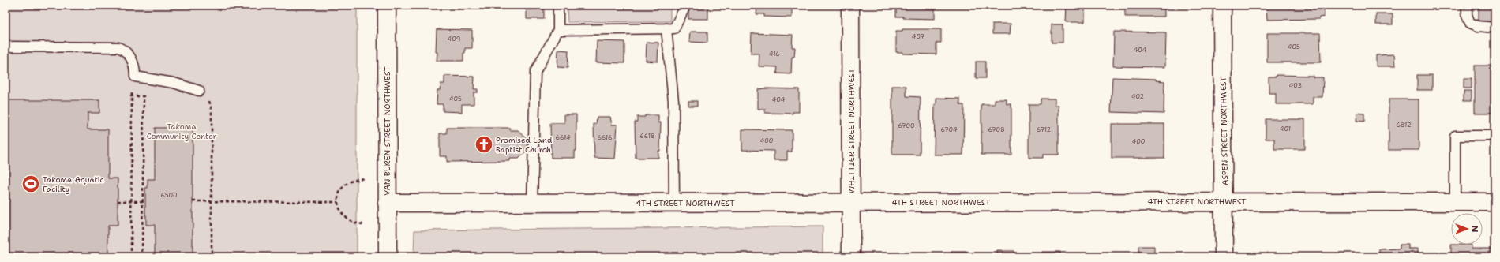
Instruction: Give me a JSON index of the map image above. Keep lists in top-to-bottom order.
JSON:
{
  "streets": {
    "street": [
      "VAN BUREN STREET NORTHWEST",
      "WHITTIER STREET NORTHWEST",
      "ASPEN STREET NORTHWEST",
      "4TH STREET NORTHWEST"
    ]
  },
  "crossings": [
    ["VAN BUREN STREET NORTHWEST", "4TH STREET NORTHWEST"],
    ["WHITTIER STREET NORTHWEST", "4TH STREET NORTHWEST"],
    ["ASPEN STREET NORTHWEST", "4TH STREET NORTHWEST"]
  ],
  "parks": ["Takoma Community Center"],
  "places": {
    "church": ["Promised Land Baptist Church"],
    "sports": ["Takoma Aquatic Facility"]
  },
  "house_numbers": [
    "407",
    "409",
    "405",
    "404",
    "416",
    "403",
    "402",
    "405",
    "404",
    "6812",
    "6700",
    "401",
    "6704",
    "6708",
    "6712",
    "6618",
    "6614",
    "6616",
    "400",
    "400",
    "6500"
  ],
  "north": "right"
}
